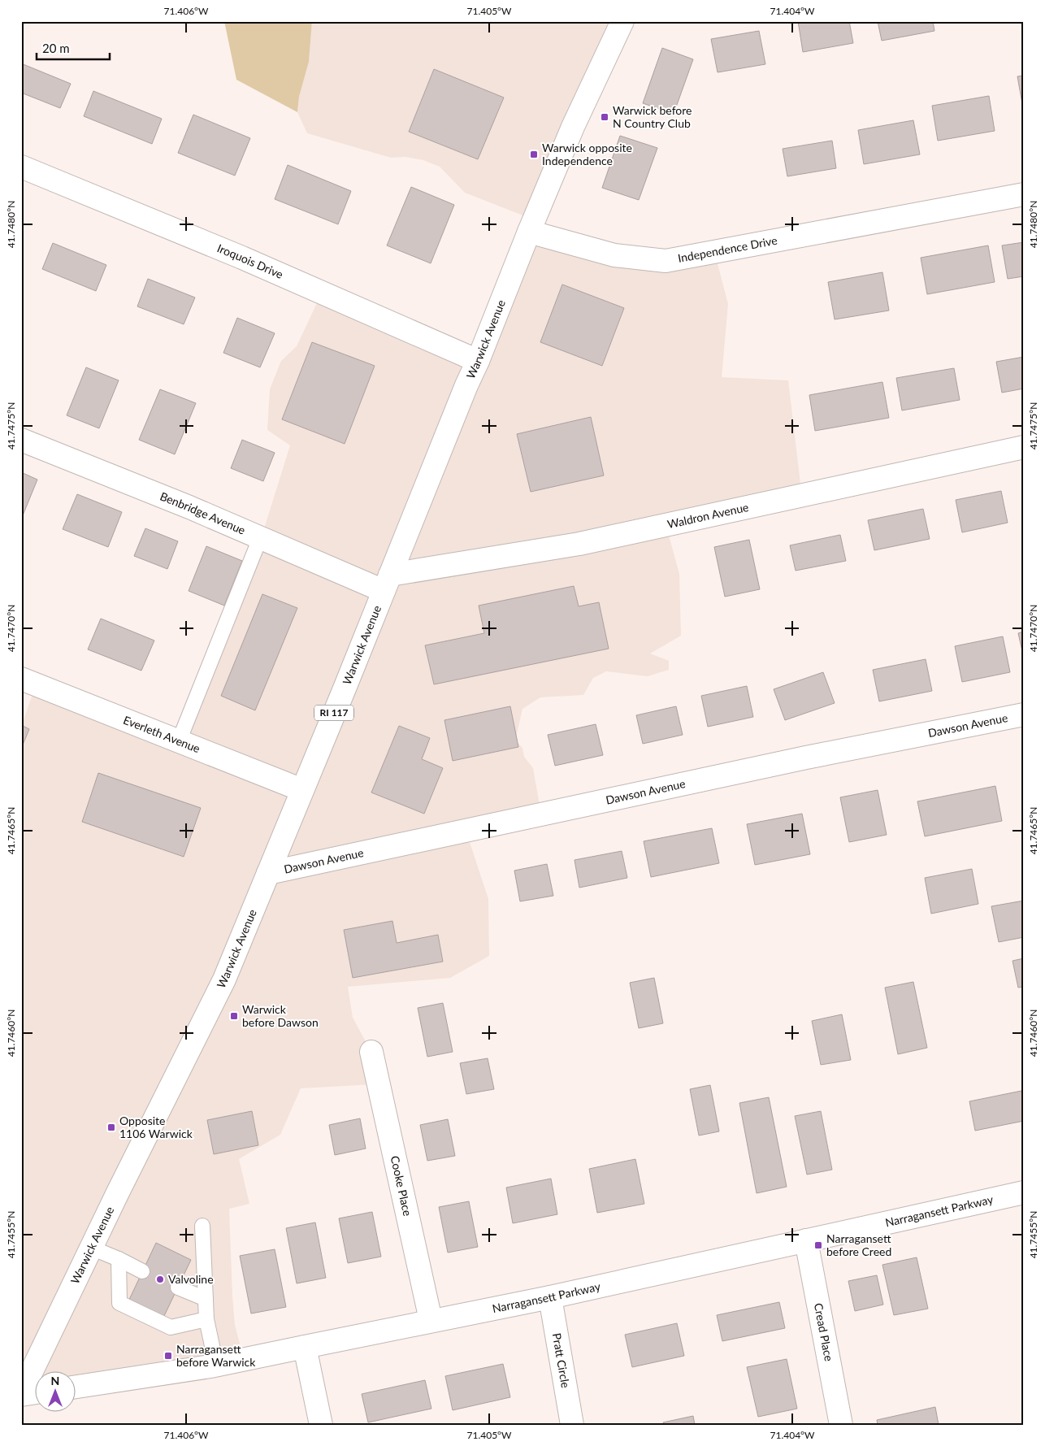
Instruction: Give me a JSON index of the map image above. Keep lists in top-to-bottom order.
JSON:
{
  "streets": {
    "street": [
      "Independence Drive",
      "Iroquois Drive",
      "Warwick Avenue",
      "Benbridge Avenue",
      "Waldron Avenue",
      "RI 117",
      "Dawson Avenue",
      "Everleth Avenue",
      "Cooke Place",
      "Narragansett Parkway",
      "Cread Place",
      "Pratt Circle"
    ]
  },
  "crossings": [
    ["Independence Drive", "Warwick Avenue"],
    ["Iroquois Drive", "Warwick Avenue"],
    ["Warwick Avenue", "Benbridge Avenue"],
    ["Warwick Avenue", "Waldron Avenue"],
    ["Warwick Avenue", "Dawson Avenue"],
    ["Warwick Avenue", "Everleth Avenue"],
    ["Benbridge Avenue", "Waldron Avenue"],
    ["Cooke Place", "Narragansett Parkway"],
    ["Narragansett Parkway", "Cread Place"],
    ["Narragansett Parkway", "Pratt Circle"]
  ],
  "places": {
    "transit": [
      "Warwick before N Country Club",
      "Warwick opposite Independence",
      "Warwick before Dawson",
      "Opposite 1106 Warwick",
      "Narragansett before Creed",
      "Narragansett before Warwick"
    ],
    "other": ["Valvoline"]
  },
  "scale_bar": "20 m",
  "north": "top",
  "coordinates": [
    "71.406°W",
    "71.405°W",
    "71.404°W",
    "41.7480°N",
    "41.7475°N",
    "41.7470°N",
    "41.7465°N",
    "41.7460°N",
    "41.7455°N"
  ]
}
